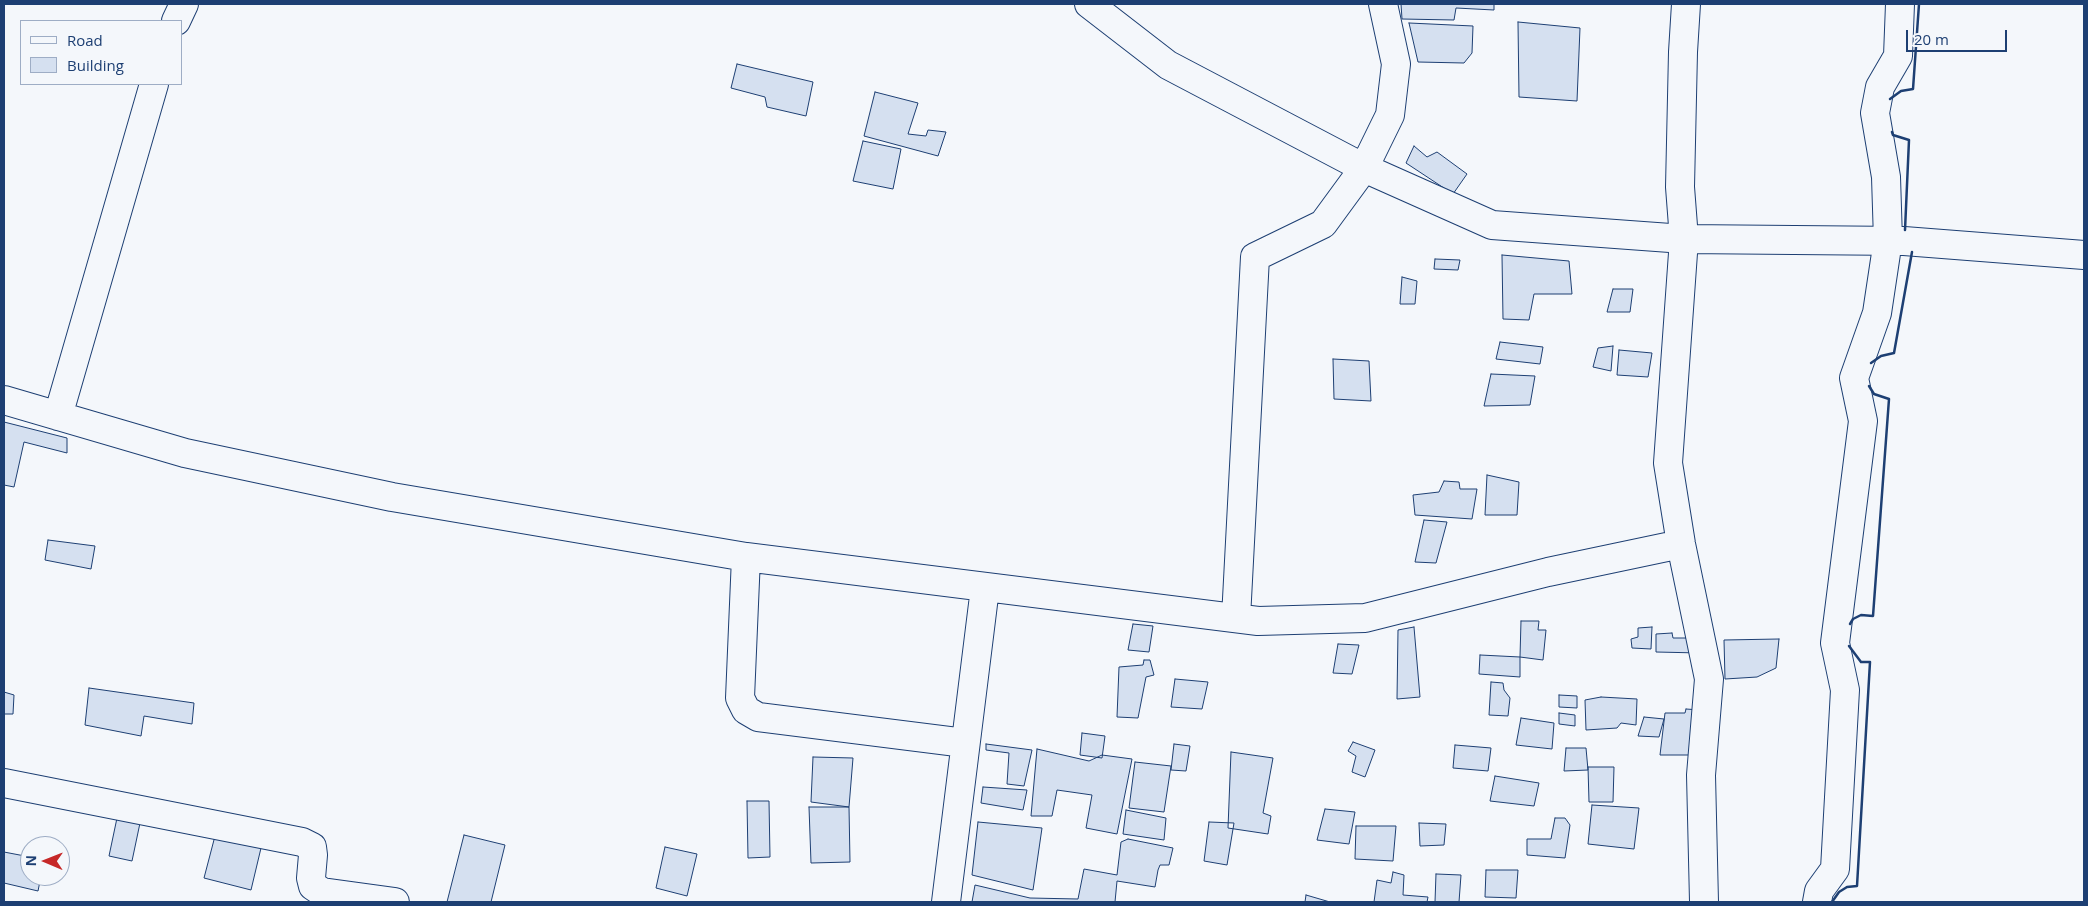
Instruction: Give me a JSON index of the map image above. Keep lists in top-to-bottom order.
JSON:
{
  "legend": ["Road", "Building"],
  "scale_bar": "20 m",
  "north": "left"
}
